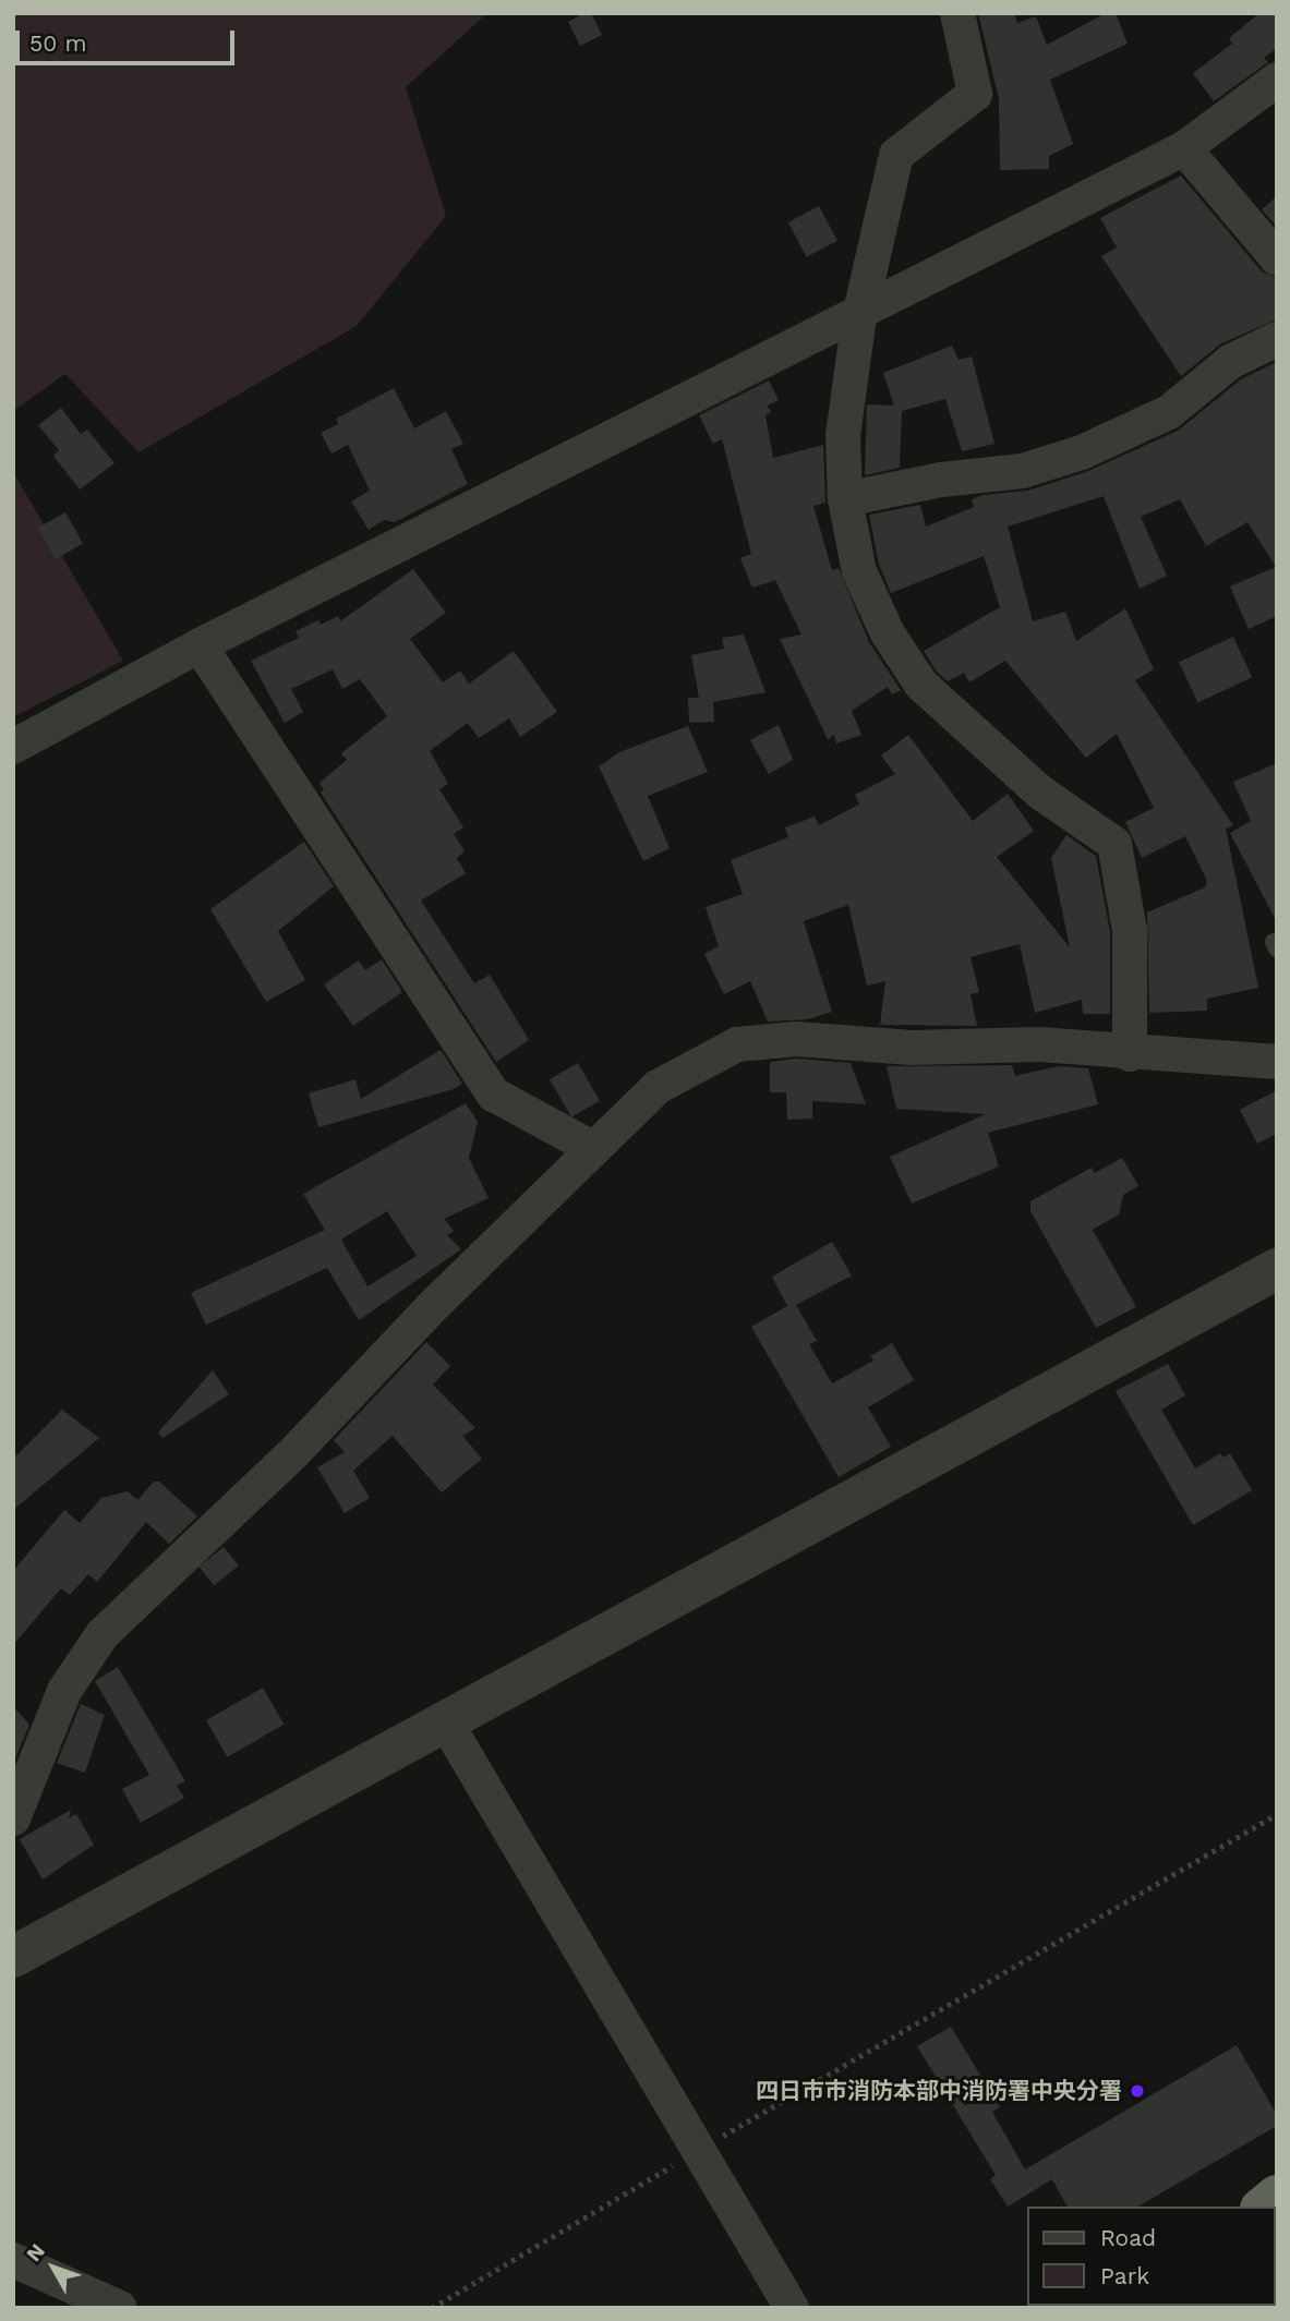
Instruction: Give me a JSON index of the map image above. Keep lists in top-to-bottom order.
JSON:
{
  "places": ["四日市市消防本部中消防署中央分署"],
  "legend": ["Road", "Park"],
  "scale_bar": "50 m",
  "north": "top left"
}
